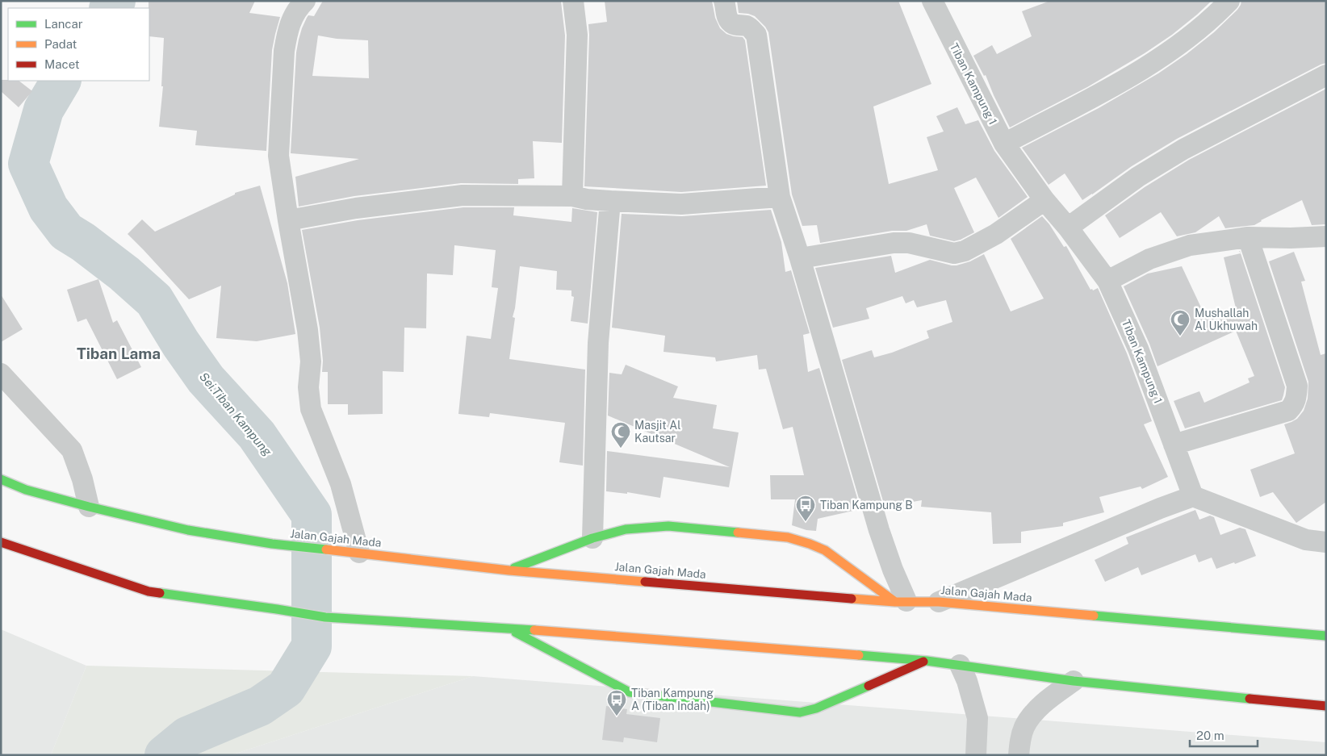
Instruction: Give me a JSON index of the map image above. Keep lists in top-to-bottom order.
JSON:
{
  "streets": {
    "highway": ["Jalan Gajah Mada"],
    "street": ["Tiban Kampung 1"]
  },
  "districts": ["Tiban Lama"],
  "water": ["Sei.Tiban Kampung"],
  "places": {
    "mosque": ["Mushallah Al Ukhuwah", "Masjit Al Kautsar"],
    "bus stop": ["Tiban Kampung B", "Tiban Kampung A (Tiban Indah)"]
  },
  "legend": ["Lancar", "Padat", "Macet"],
  "scale_bar": "20 m"
}
